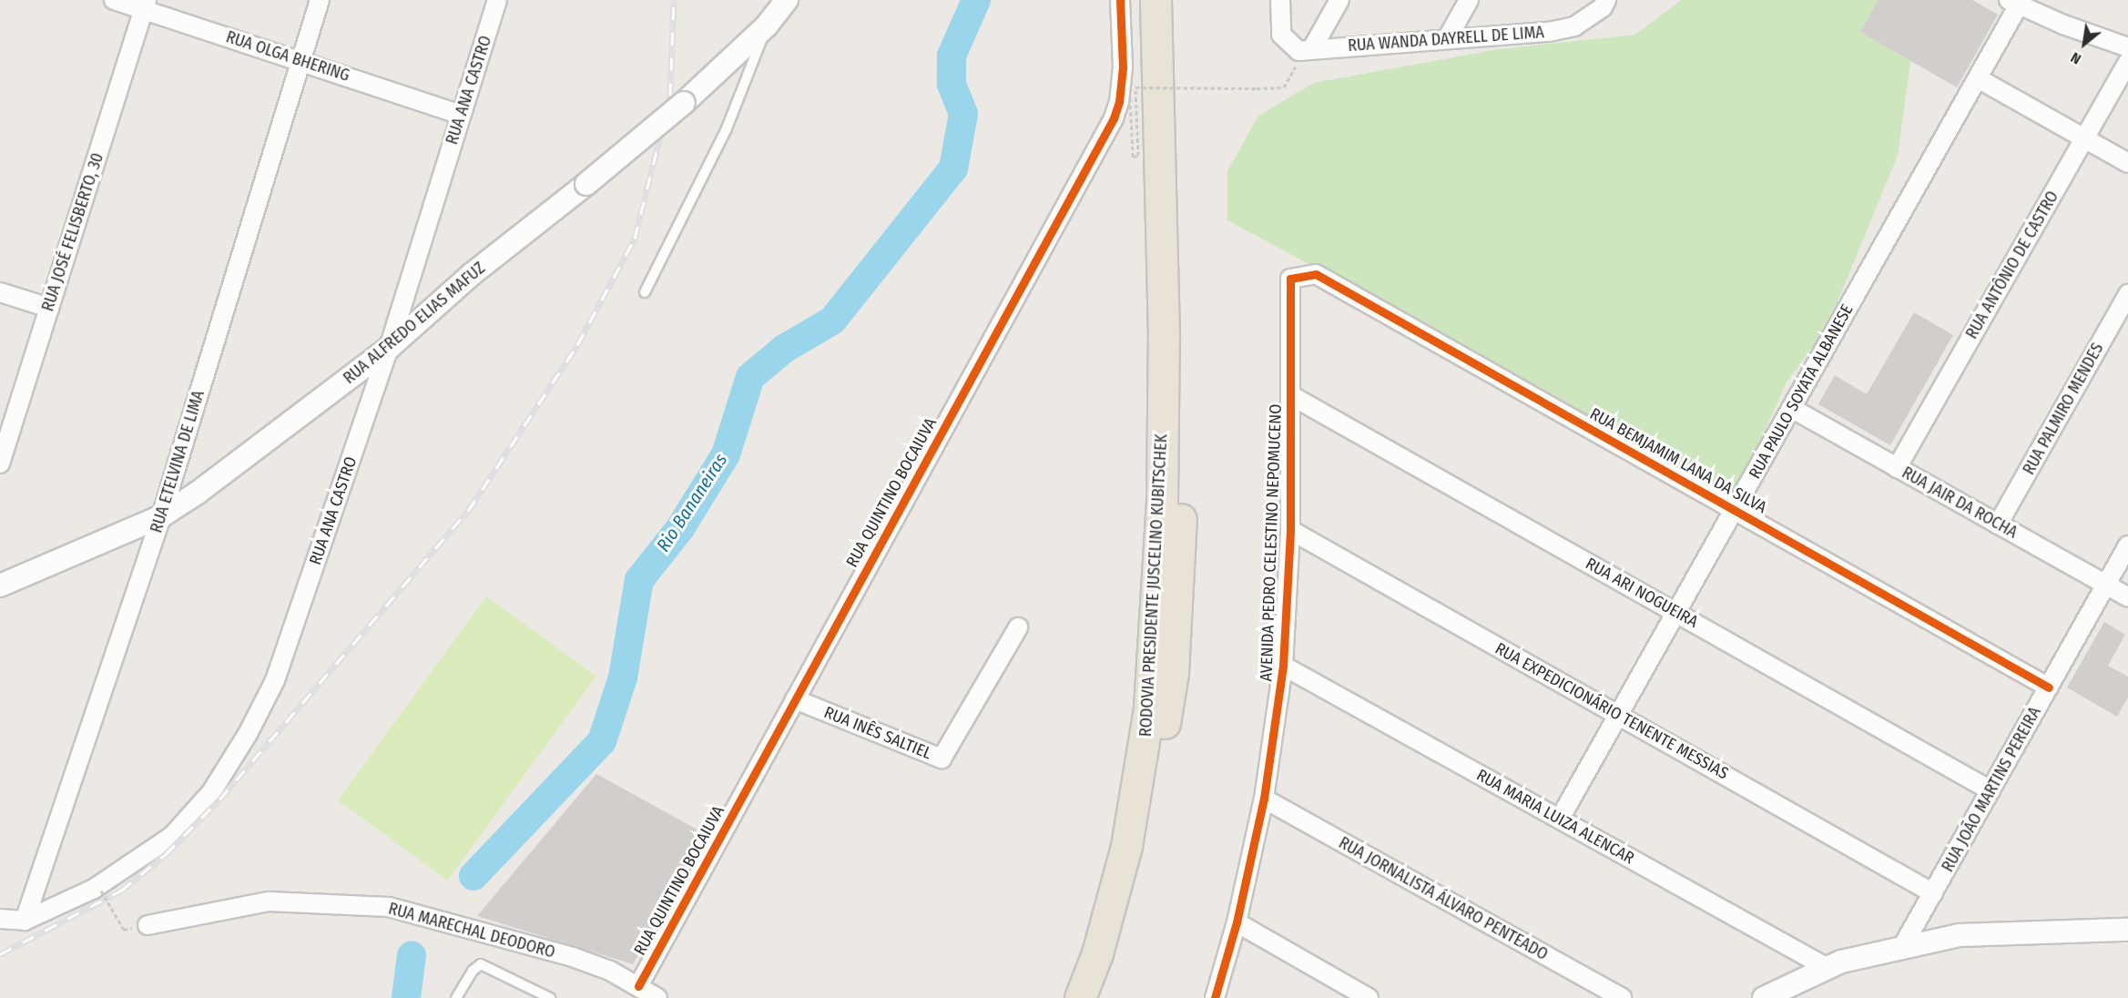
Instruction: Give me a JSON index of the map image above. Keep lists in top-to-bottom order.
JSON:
{
  "streets": {
    "highway": ["RODOVIA PRESIDENTE JUSCELINO KUBITSCHEK"],
    "street": [
      "RUA WANDA DAYRELL DE LIMA",
      "RUA OLGA BHERING",
      "RUA ANA CASTRO",
      "RUA JOSÉ FELISBERTO, 30",
      "RUA ANTÔNIO DE CASTRO",
      "RUA ALFREDO ELIAS MAFUZ",
      "RUA PAULO SOYATA ALBANESE",
      "RUA PALMIRO MENDES",
      "RUA BEMJAMIM LANA DA SILVA",
      "RUA ETELVINA DE LIMA",
      "RUA QUINTINO BOCAIUVA",
      "RUA JAIR DA ROCHA",
      "AVENIDA PEDRO CELESTINO NEPOMUCENO",
      "RUA ARI NOGUEIRA",
      "RUA EXPEDICIONÁRIO TENENTE MESSIAS",
      "RUA INÊS SALTIEL",
      "RUA JOÃO MARTINS PEREIRA",
      "RUA MARIA LUIZA ALENCAR",
      "RUA JORNALISTA ÁLVARO PENTEADO",
      "RUA MARECHAL DEODORO"
    ]
  },
  "crossings": [
    ["RUA OLGA BHERING", "RUA ANA CASTRO"],
    ["RUA OLGA BHERING", "RUA JOSÉ FELISBERTO, 30"],
    ["RUA OLGA BHERING", "RUA ETELVINA DE LIMA"],
    ["RUA ANA CASTRO", "RUA ALFREDO ELIAS MAFUZ"],
    ["RUA ANA CASTRO", "RUA ETELVINA DE LIMA"],
    ["RUA ANTÔNIO DE CASTRO", "RUA JAIR DA ROCHA"],
    ["RUA ALFREDO ELIAS MAFUZ", "RUA ETELVINA DE LIMA"],
    ["RUA PAULO SOYATA ALBANESE", "RUA BEMJAMIM LANA DA SILVA"],
    ["RUA PAULO SOYATA ALBANESE", "RUA JAIR DA ROCHA"],
    ["RUA PAULO SOYATA ALBANESE", "RUA ARI NOGUEIRA"],
    ["RUA PAULO SOYATA ALBANESE", "RUA EXPEDICIONÁRIO TENENTE MESSIAS"],
    ["RUA PAULO SOYATA ALBANESE", "RUA MARIA LUIZA ALENCAR"],
    ["RUA PALMIRO MENDES", "RUA JAIR DA ROCHA"],
    ["RUA BEMJAMIM LANA DA SILVA", "AVENIDA PEDRO CELESTINO NEPOMUCENO"],
    ["RUA BEMJAMIM LANA DA SILVA", "RUA JOÃO MARTINS PEREIRA"],
    ["RUA QUINTINO BOCAIUVA", "RUA INÊS SALTIEL"],
    ["RUA QUINTINO BOCAIUVA", "RUA MARECHAL DEODORO"],
    ["RUA JAIR DA ROCHA", "RUA JOÃO MARTINS PEREIRA"],
    ["AVENIDA PEDRO CELESTINO NEPOMUCENO", "RUA ARI NOGUEIRA"],
    ["AVENIDA PEDRO CELESTINO NEPOMUCENO", "RUA EXPEDICIONÁRIO TENENTE MESSIAS"],
    ["AVENIDA PEDRO CELESTINO NEPOMUCENO", "RUA MARIA LUIZA ALENCAR"],
    ["AVENIDA PEDRO CELESTINO NEPOMUCENO", "RUA JORNALISTA ÁLVARO PENTEADO"],
    ["RUA ARI NOGUEIRA", "RUA JOÃO MARTINS PEREIRA"],
    ["RUA EXPEDICIONÁRIO TENENTE MESSIAS", "RUA JOÃO MARTINS PEREIRA"]
  ],
  "water": ["Rio Bananeiras"],
  "north": "bottom left"
}
